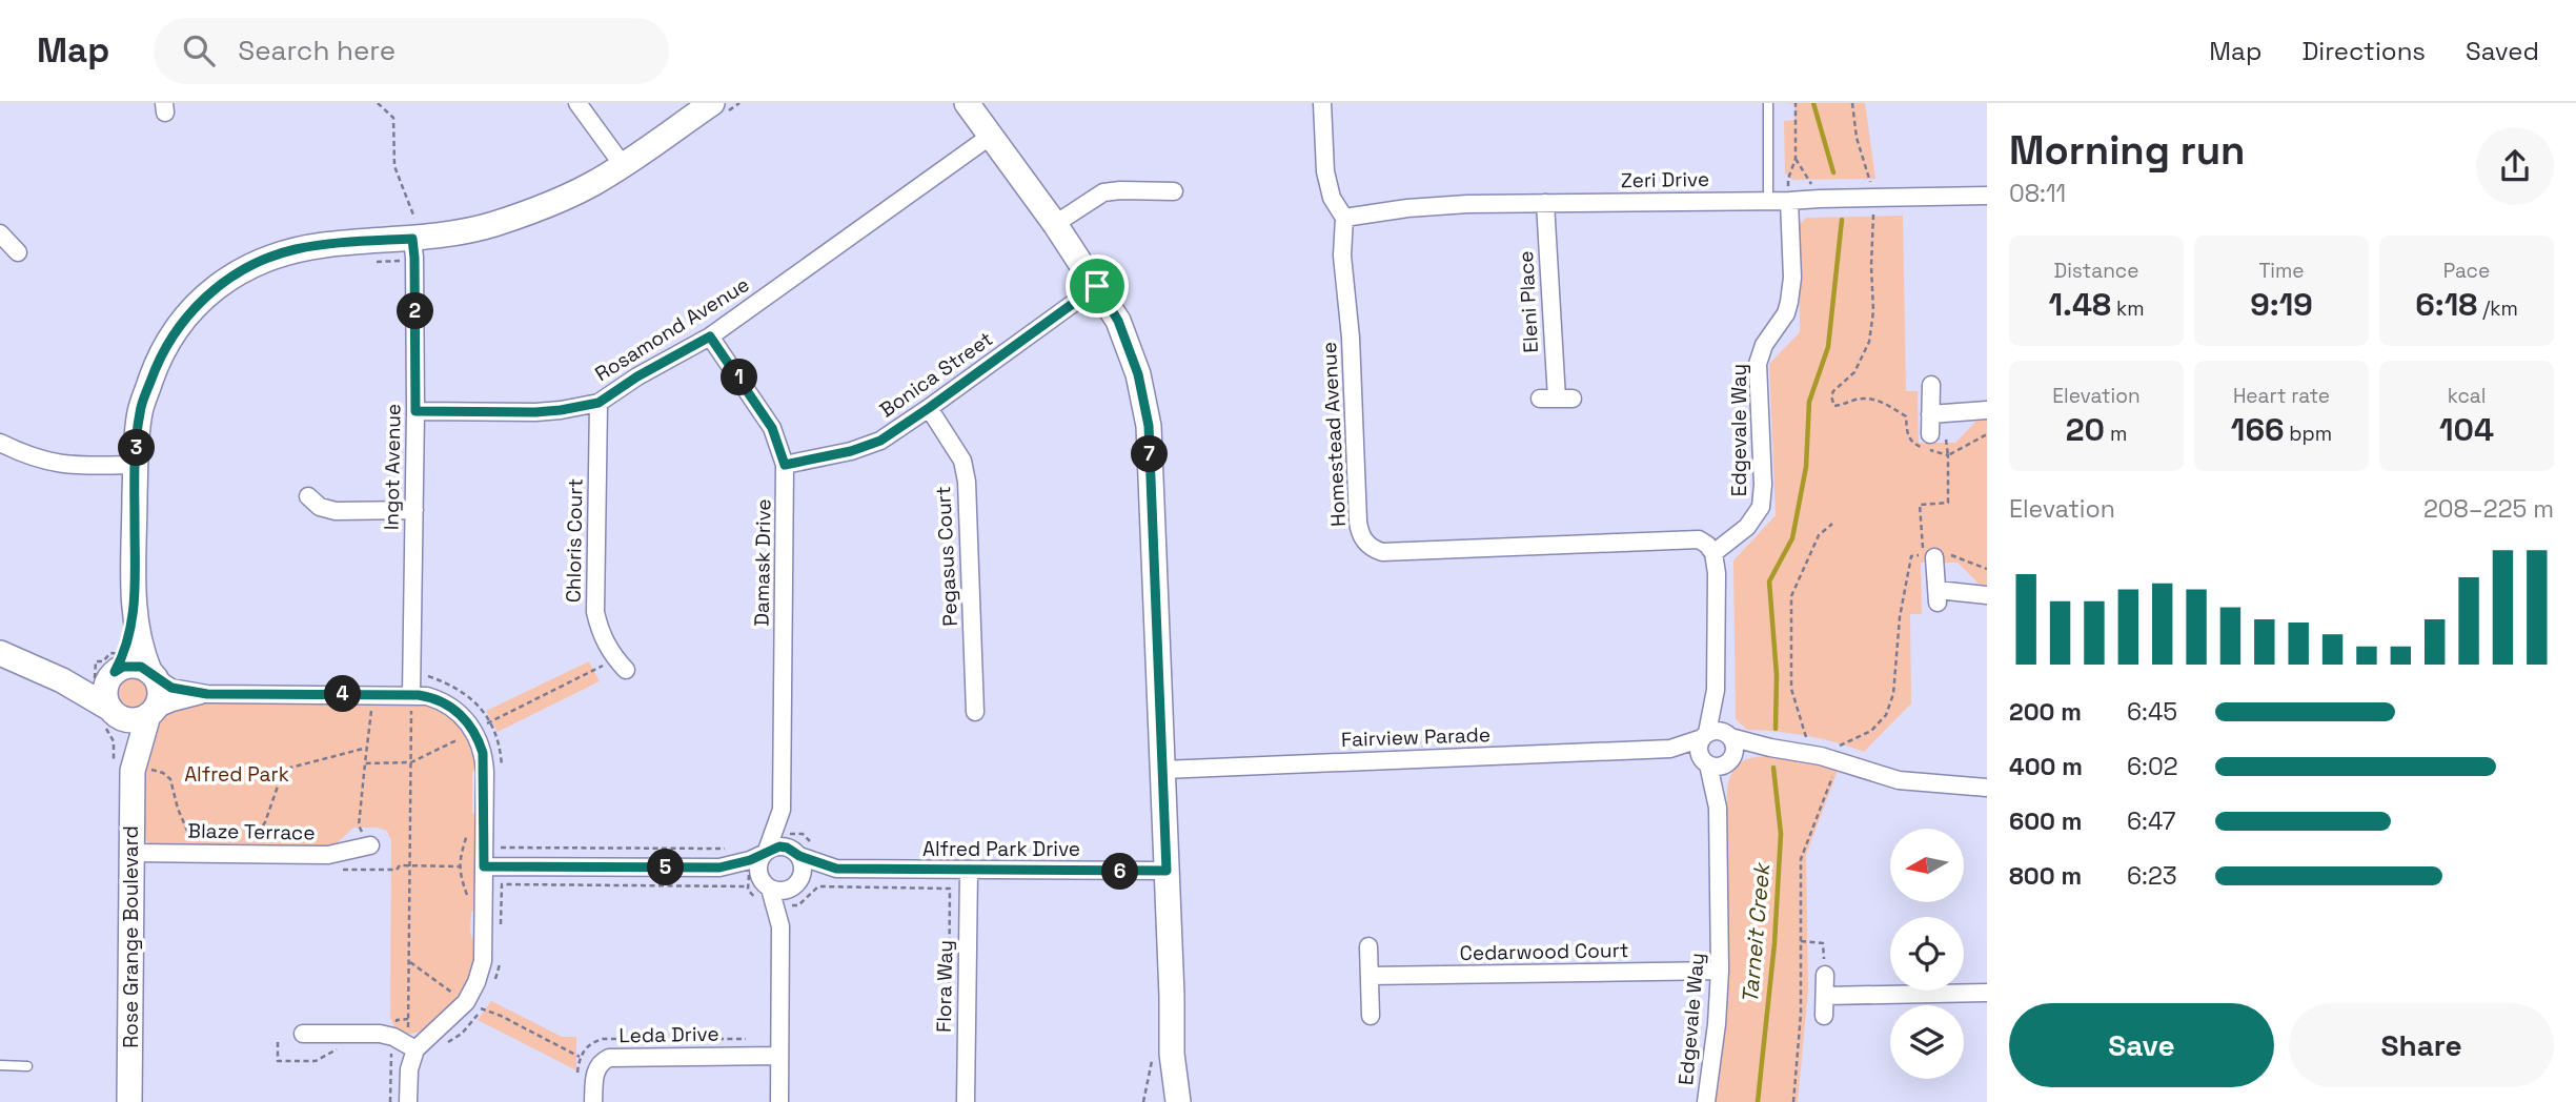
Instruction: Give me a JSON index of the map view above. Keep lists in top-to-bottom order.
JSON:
{
  "streets": {
    "street": [
      "Zeri Drive",
      "Eleni Place",
      "Rosamond Avenue",
      "Bonica Street",
      "Edgevale Way",
      "Homestead Avenue",
      "Ingot Avenue",
      "Chloris Court",
      "Pegasus Court",
      "Damask Drive",
      "Fairview Parade",
      "Blaze Terrace",
      "Alfred Park Drive",
      "Rose Grange Boulevard",
      "Cedarwood Court",
      "Flora Way",
      "Leda Drive"
    ]
  },
  "crossings": [
    ["Zeri Drive", "Eleni Place"],
    ["Zeri Drive", "Edgevale Way"],
    ["Zeri Drive", "Homestead Avenue"],
    ["Rosamond Avenue", "Ingot Avenue"],
    ["Rosamond Avenue", "Chloris Court"],
    ["Rosamond Avenue", "Damask Drive"],
    ["Bonica Street", "Pegasus Court"],
    ["Bonica Street", "Damask Drive"],
    ["Edgevale Way", "Homestead Avenue"],
    ["Edgevale Way", "Fairview Parade"],
    ["Edgevale Way", "Cedarwood Court"],
    ["Damask Drive", "Alfred Park Drive"],
    ["Blaze Terrace", "Rose Grange Boulevard"],
    ["Alfred Park Drive", "Flora Way"]
  ],
  "water": ["Tarneit Creek"],
  "parks": ["Alfred Park"],
  "north": "left",
  "page": {
    "header": "Map",
    "search": "Search here",
    "nav": ["Map", "Directions", "Saved"],
    "heading": ["Morning run", "08:11"],
    "stats": [
      ["Distance", "1.48 km"],
      ["Time", "9:19"],
      ["Pace", "6:18 /km"],
      ["Elevation", "20 m"],
      ["Heart rate", "166 bpm"],
      ["kcal", "104"]
    ],
    "pins": [
      "2",
      "1",
      "3",
      "7",
      "4",
      "5",
      "6"
    ],
    "chart": ["Elevation", "208–225 m"],
    "list": [
      {
        "name": "200 m",
        "note": "6:45"
      },
      {
        "name": "400 m",
        "note": "6:02"
      },
      {
        "name": "600 m",
        "note": "6:47"
      },
      {
        "name": "800 m",
        "note": "6:23"
      }
    ],
    "buttons": ["Save", "Share"]
  }
}
